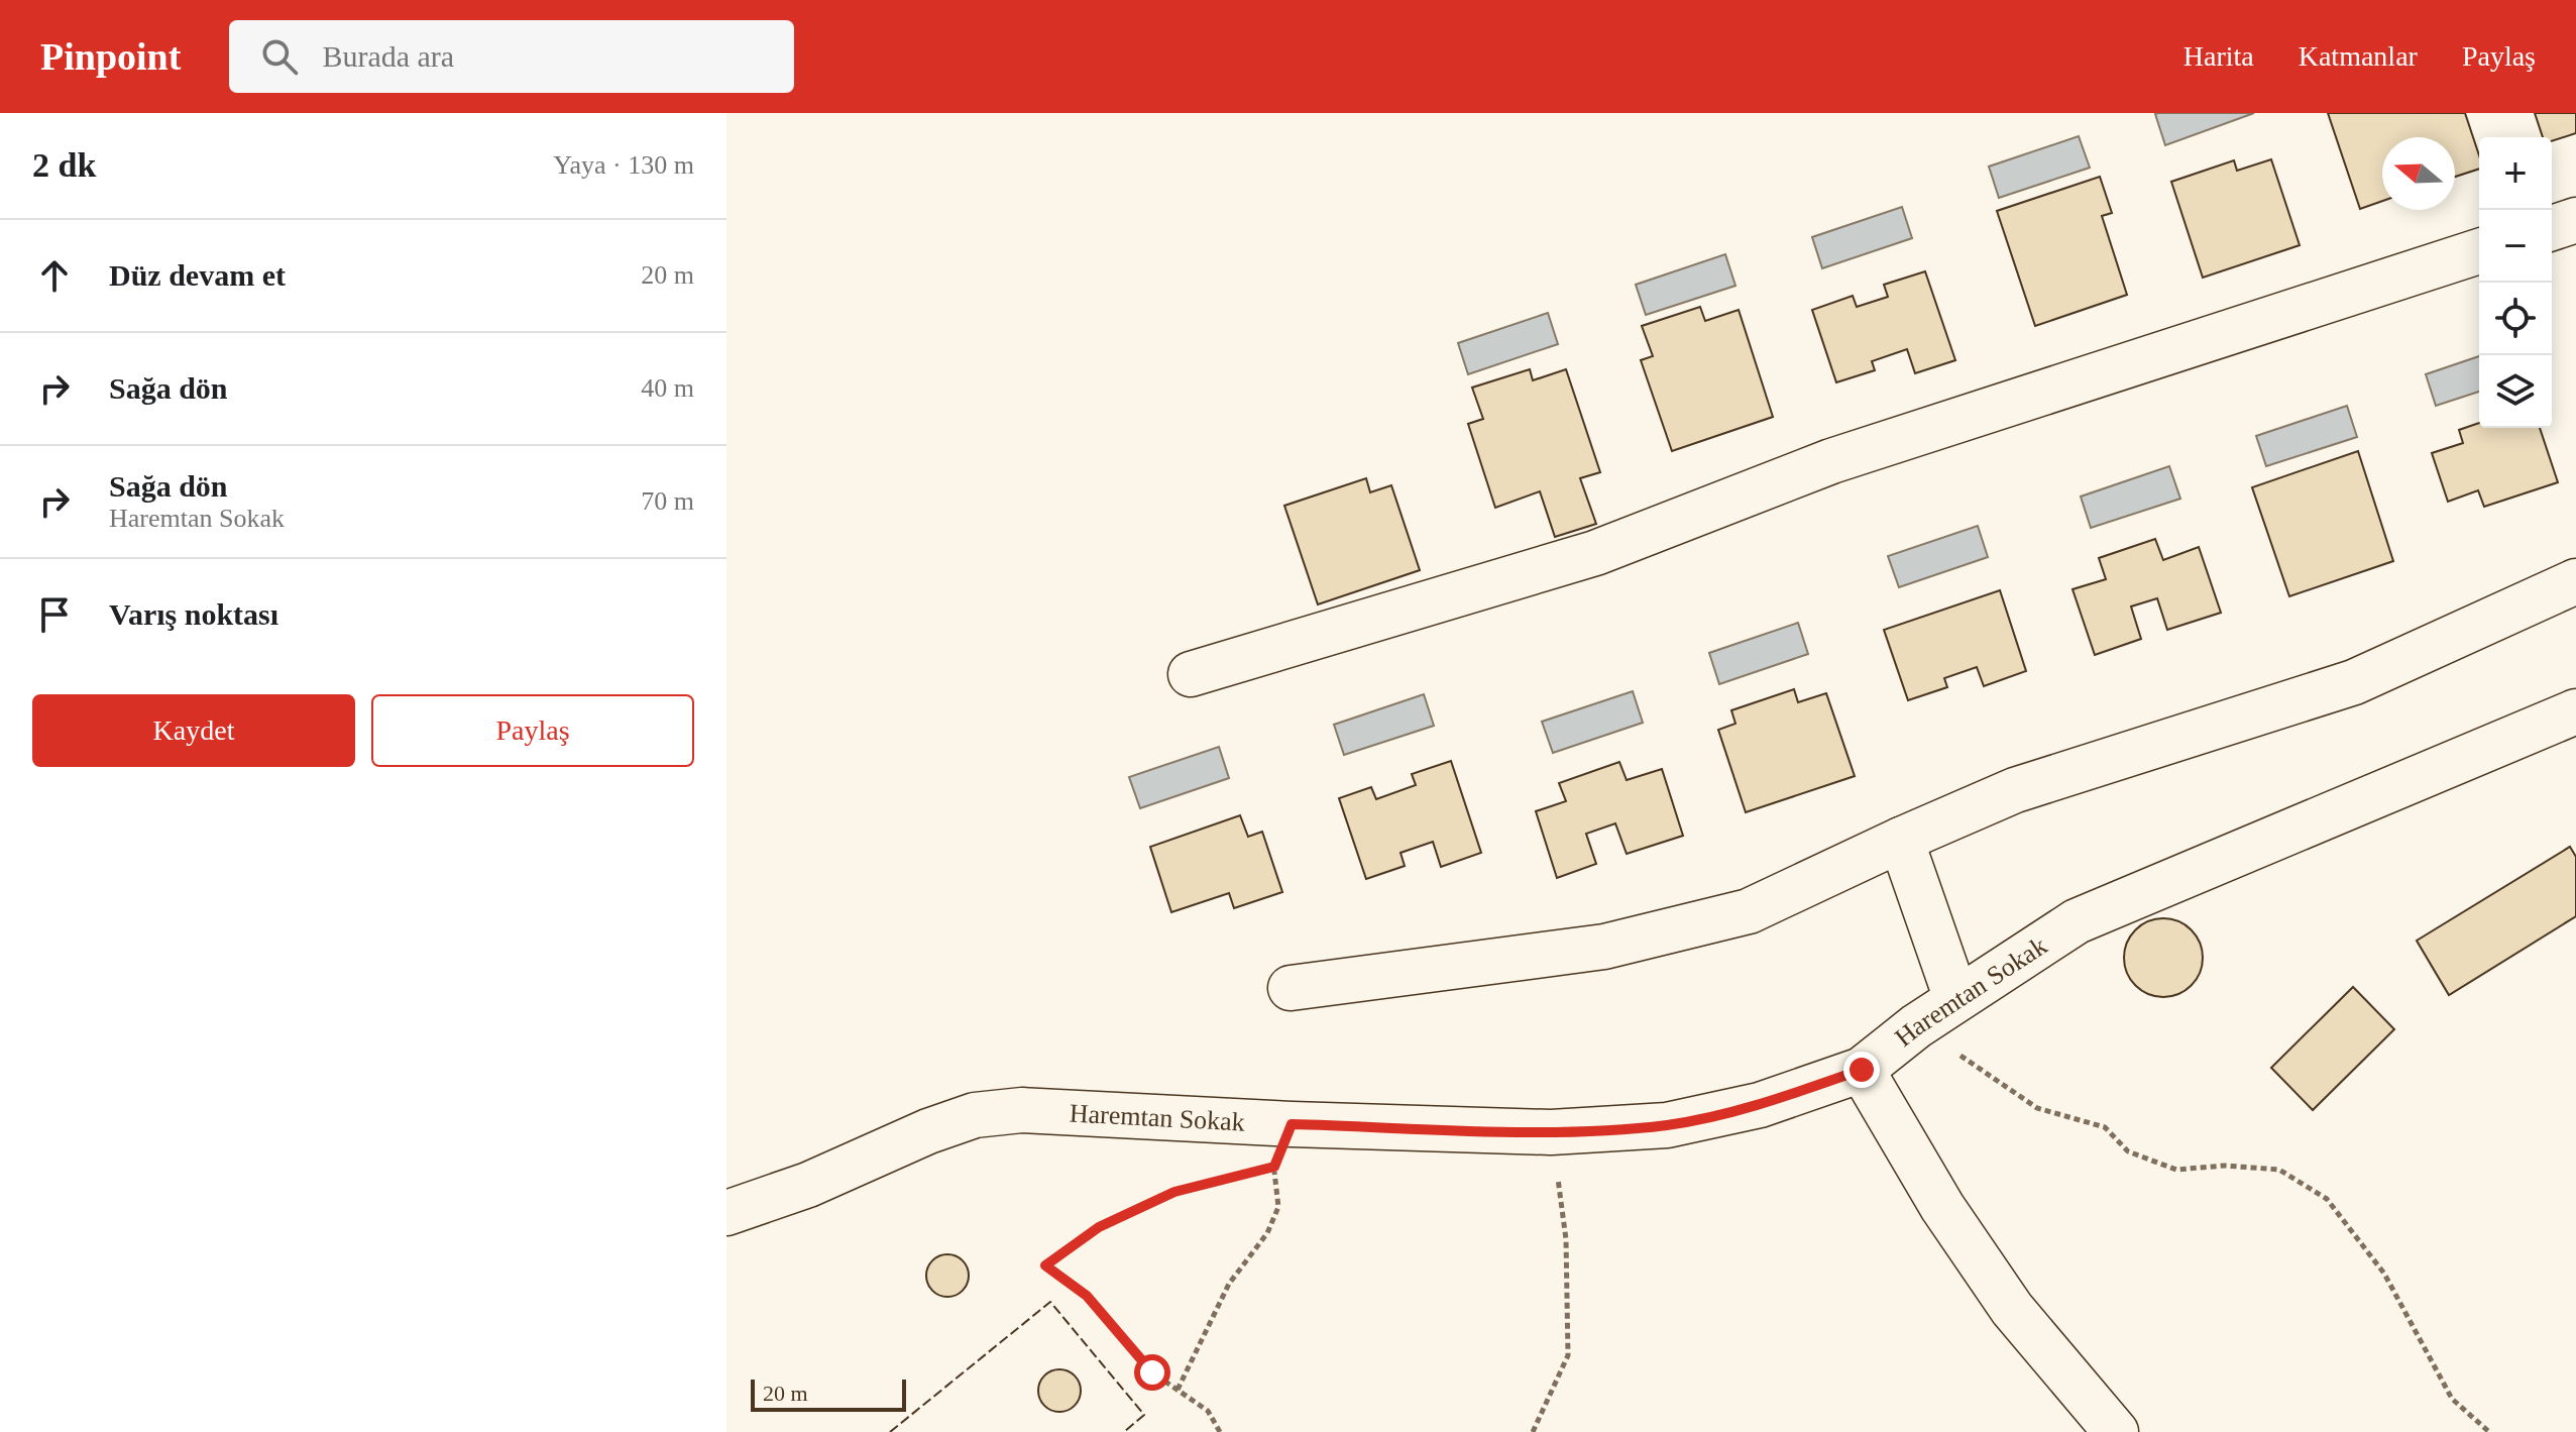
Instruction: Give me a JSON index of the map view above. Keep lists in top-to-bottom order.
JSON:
{
  "streets": {
    "street": ["Haremtan Sokak"]
  },
  "scale_bar": "20 m",
  "north": "left",
  "page": {
    "header": "Pinpoint",
    "search": "Burada ara",
    "nav": ["Harita", "Katmanlar", "Paylaş"],
    "heading": ["2 dk", "Yaya · 130 m"],
    "map_buttons": ["+", "−"],
    "list": [
      ["Düz devam et", "20 m"],
      ["Sağa dön", "40 m"],
      ["Sağa dön", "Haremtan Sokak", "70 m"],
      "Varış noktası"
    ],
    "buttons": ["Kaydet", "Paylaş"],
    "scale": "20 m"
  }
}
